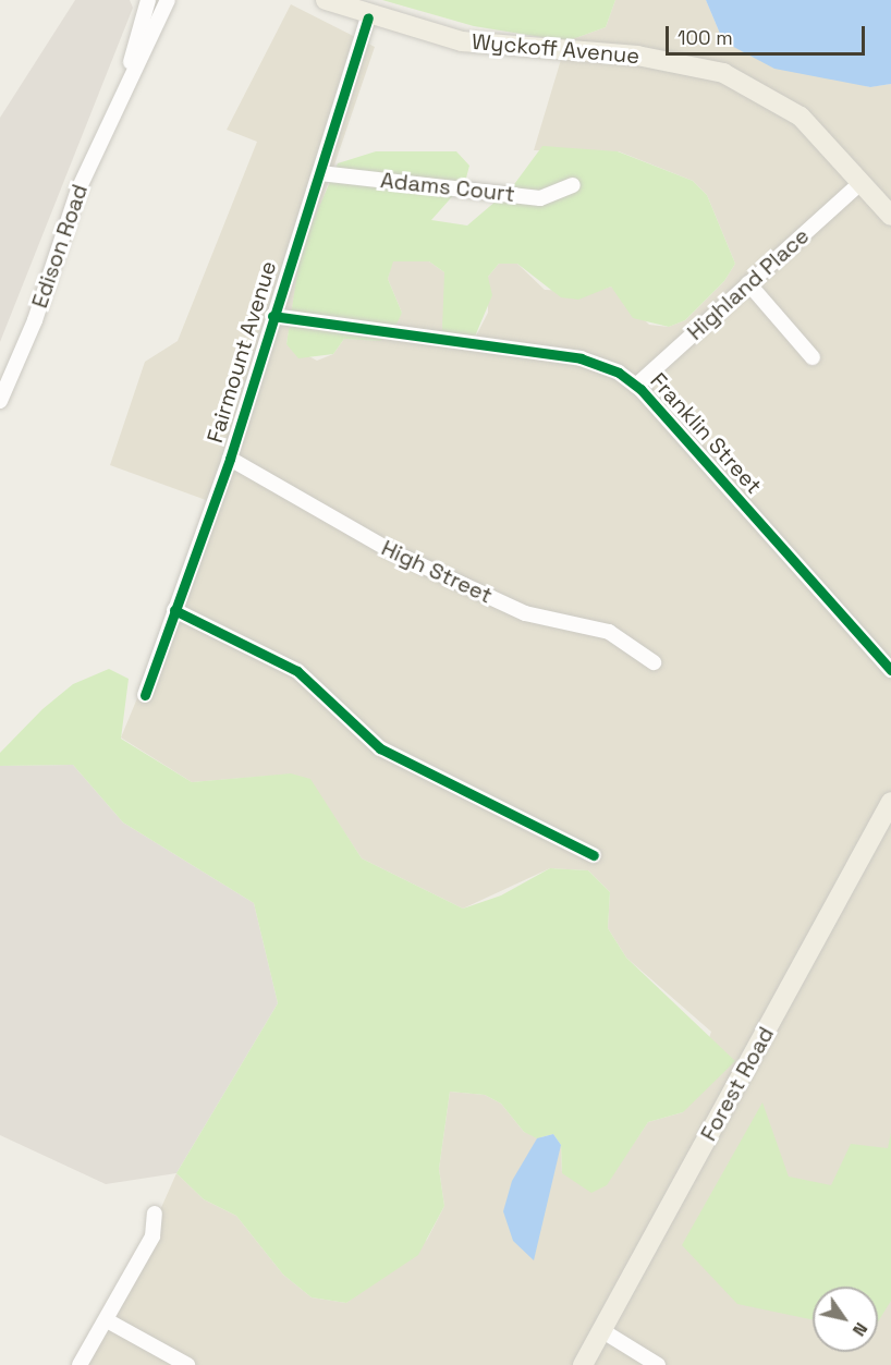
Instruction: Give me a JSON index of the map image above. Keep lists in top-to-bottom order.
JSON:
{
  "streets": {
    "main road": ["Wyckoff Avenue", "Forest Road"],
    "street": [
      "Adams Court",
      "Edison Road",
      "Highland Place",
      "Fairmount Avenue",
      "Franklin Street",
      "High Street"
    ]
  },
  "crossings": [
    ["Wyckoff Avenue", "Highland Place"],
    ["Wyckoff Avenue", "Fairmount Avenue"],
    ["Adams Court", "Fairmount Avenue"],
    ["Highland Place", "Franklin Street"],
    ["Fairmount Avenue", "Franklin Street"],
    ["Fairmount Avenue", "High Street"]
  ],
  "scale_bar": "100 m",
  "north": "bottom right"
}
